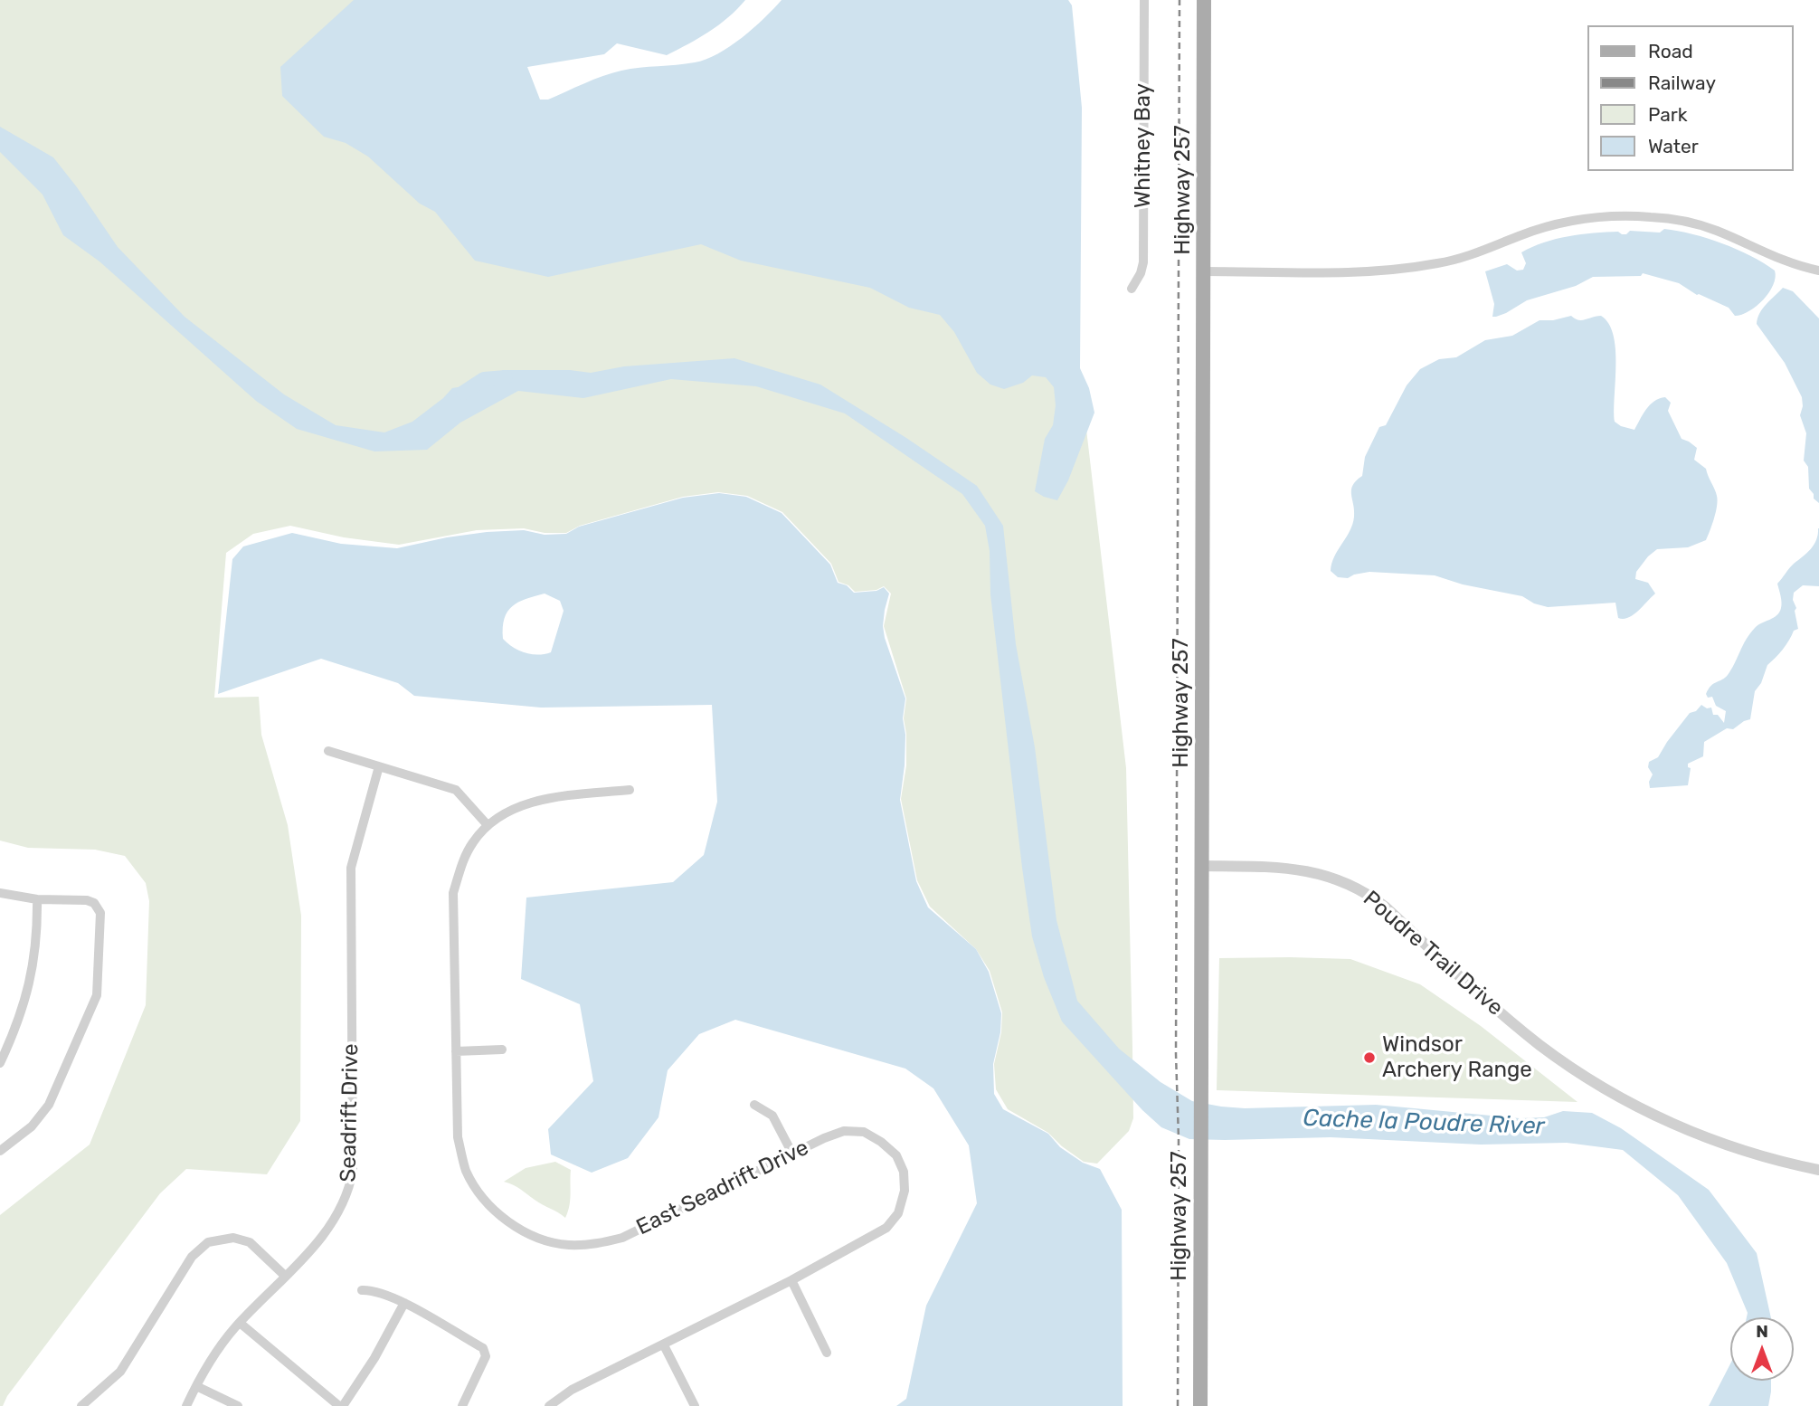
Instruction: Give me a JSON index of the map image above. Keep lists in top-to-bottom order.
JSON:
{
  "streets": {
    "main road": ["Highway 257"],
    "street": [
      "Whitney Bay",
      "Poudre Trail Drive",
      "Seadrift Drive",
      "East Seadrift Drive"
    ]
  },
  "crossings": [
    ["Highway 257", "Poudre Trail Drive"]
  ],
  "water": ["Cache la Poudre River"],
  "places": ["Windsor Archery Range"],
  "legend": [
    "Road",
    "Railway",
    "Park",
    "Water"
  ],
  "north": "top"
}
